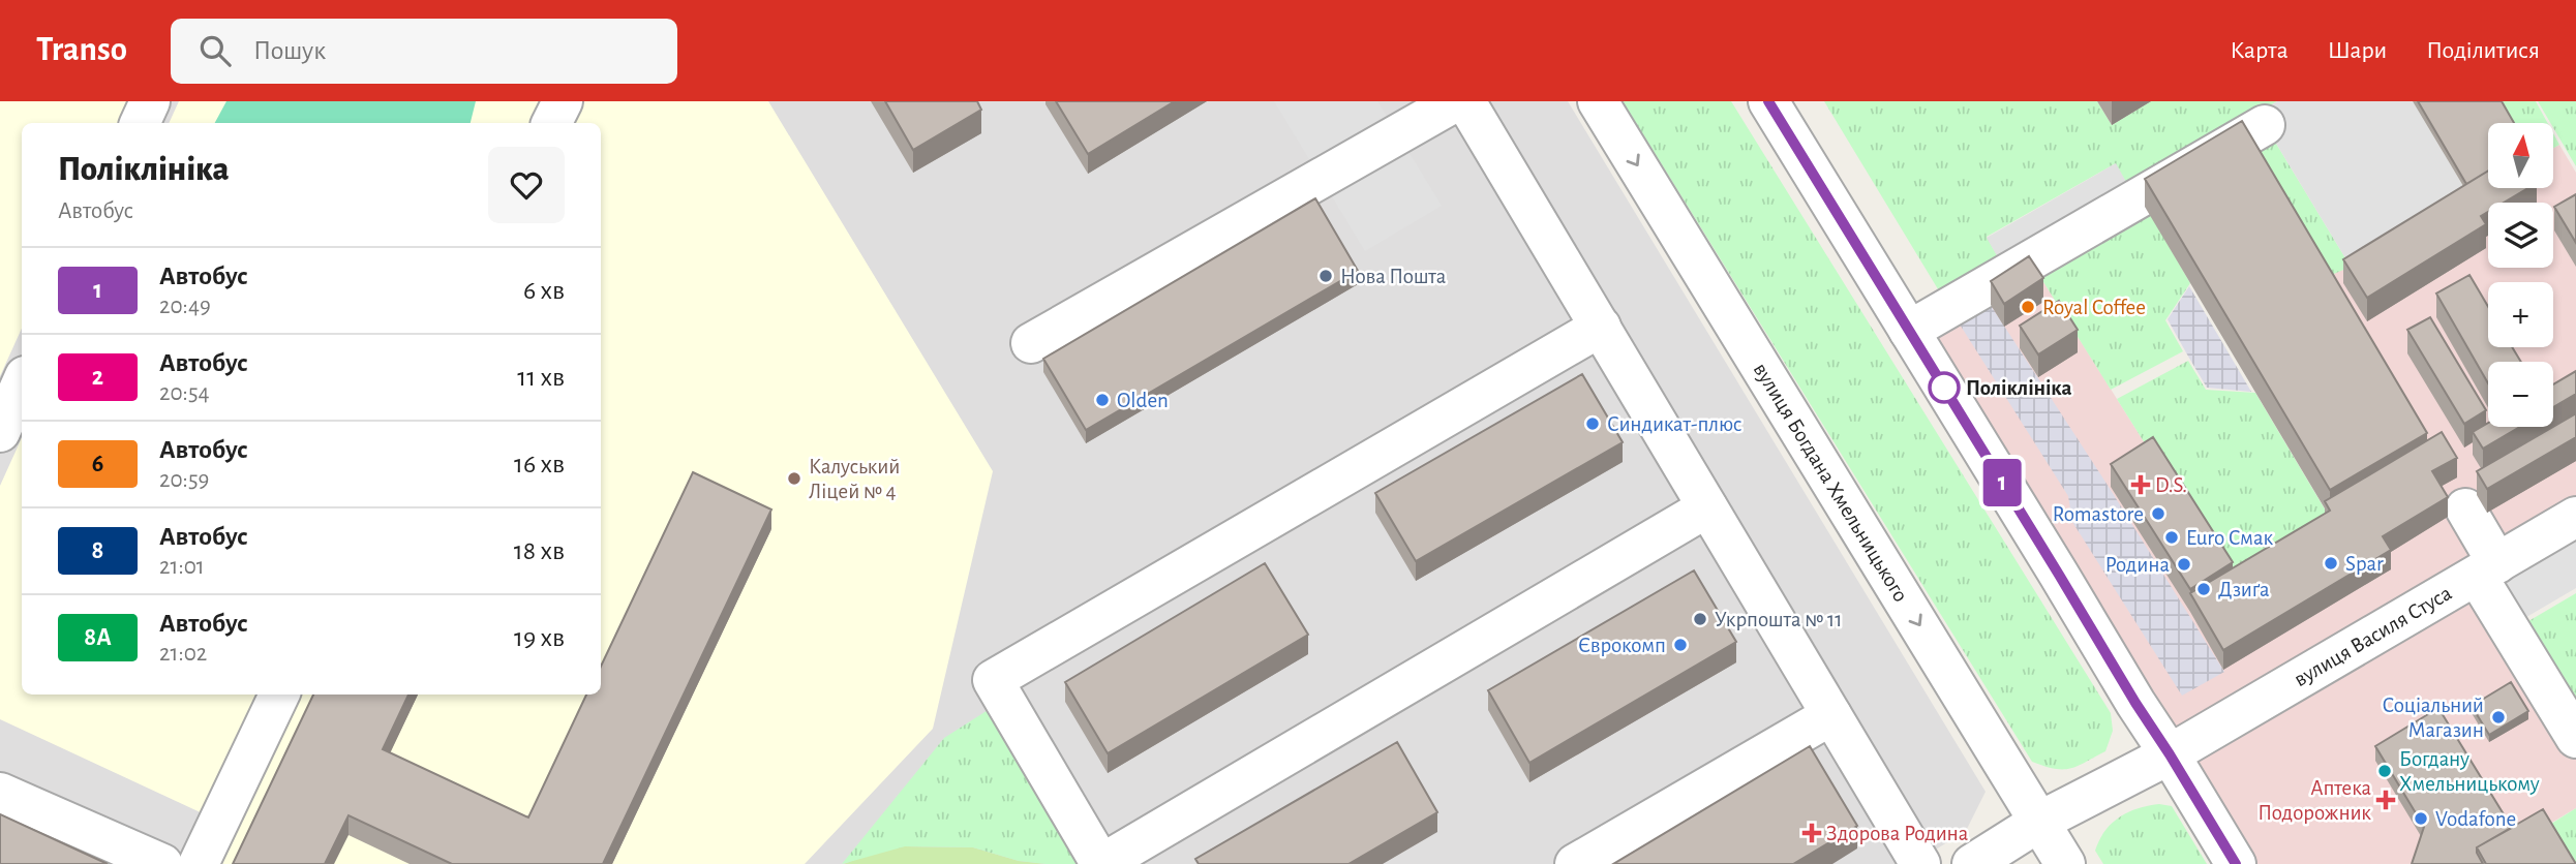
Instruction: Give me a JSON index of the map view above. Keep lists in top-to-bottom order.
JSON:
{
  "streets": {
    "street": ["вулиця Богдана Хмельницького", "вулиця Василя Стуса"]
  },
  "crossings": [
    ["вулиця Богдана Хмельницького", "вулиця Василя Стуса"]
  ],
  "places": {
    "other": [
      "Нова Пошта",
      "Royal Coffee",
      "Поліклініка",
      "Olden",
      "Синдикат-плюс",
      "Калуський Ліцей № 4",
      "Romastore",
      "Euro Смак",
      "Spar",
      "Родина",
      "Дзиґа",
      "Укрпошта № 11",
      "Єврокомп",
      "Соціальний Магазин",
      "Богдану Хмельницькому",
      "Vodafone"
    ],
    "health": ["D.S.", "Аптека Подорожник", "Здорова Родина"]
  },
  "lines": ["bus line 1"],
  "north": "top",
  "page": {
    "header": "Transo",
    "search": "Пошук",
    "nav": ["Карта", "Шари", "Поділитися"],
    "on_map": "1",
    "map_buttons": ["+", "−"],
    "heading": ["Поліклініка", "Автобус"],
    "list": [
      {
        "mark": "1",
        "name": "Автобус",
        "note": "20:49",
        "value": "6 хв"
      },
      {
        "mark": "2",
        "name": "Автобус",
        "note": "20:54",
        "value": "11 хв"
      },
      {
        "mark": "6",
        "name": "Автобус",
        "note": "20:59",
        "value": "16 хв"
      },
      {
        "mark": "8",
        "name": "Автобус",
        "note": "21:01",
        "value": "18 хв"
      },
      {
        "mark": "8А",
        "name": "Автобус",
        "note": "21:02",
        "value": "19 хв"
      }
    ]
  }
}
